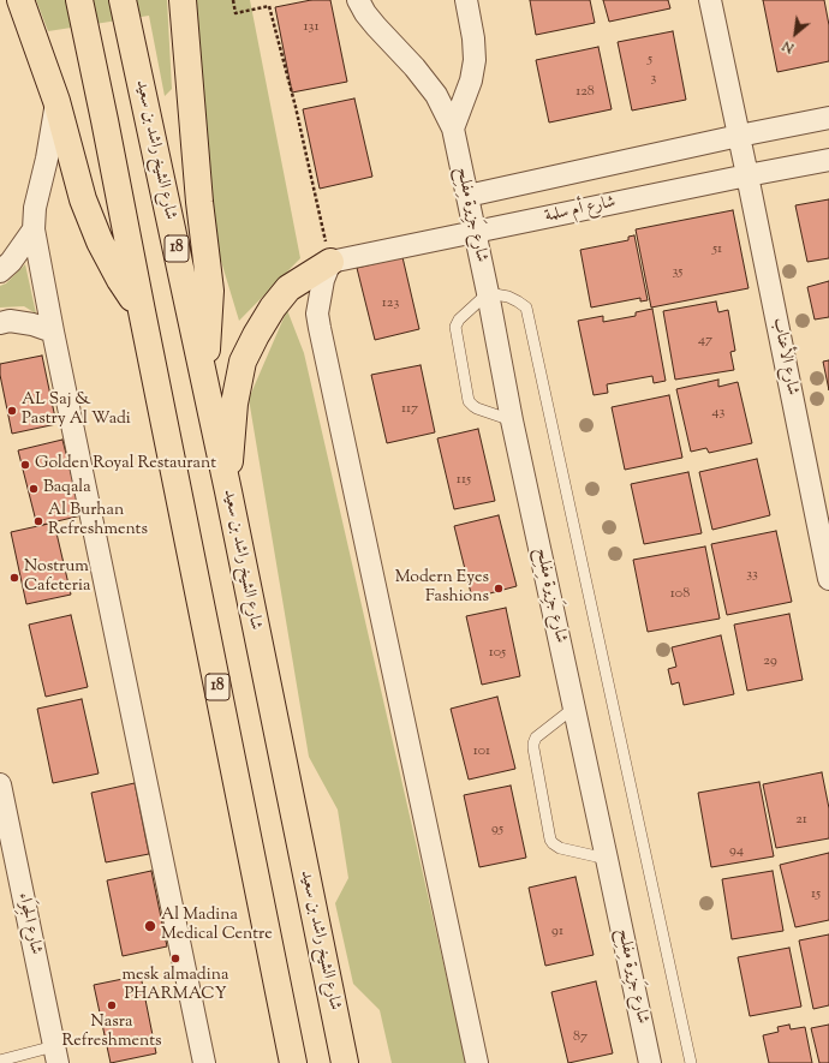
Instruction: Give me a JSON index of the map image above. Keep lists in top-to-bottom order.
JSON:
{
  "streets": {
    "main road": ["شارع الشيخ راشد بن سعيد", "18"],
    "street": [
      "شارع أم سلمة",
      "شارع جَزِيرة مِفلِح",
      "شارع الأعناب",
      "شارع الجِوَاء"
    ]
  },
  "crossings": [
    ["شارع أم سلمة", "شارع جَزِيرة مِفلِح"],
    ["شارع أم سلمة", "شارع الأعناب"]
  ],
  "places": [
    "AL Saj & Pastry Al Wadi",
    "Golden Royal Restaurant",
    "Baqala",
    "Al Burhan Refreshments",
    "Nostrum Cafeteria",
    "Modern Eyes Fashions",
    "Al Madina Medical Centre",
    "mesk almadina PHARMACY",
    "Nasra Refreshments"
  ],
  "house_numbers": [
    "131",
    "5",
    "3",
    "128",
    "51",
    "35",
    "123",
    "47",
    "117",
    "43",
    "115",
    "33",
    "108",
    "105",
    "29",
    "101",
    "21",
    "95",
    "94",
    "15",
    "91",
    "87"
  ],
  "north": "bottom left"
}
